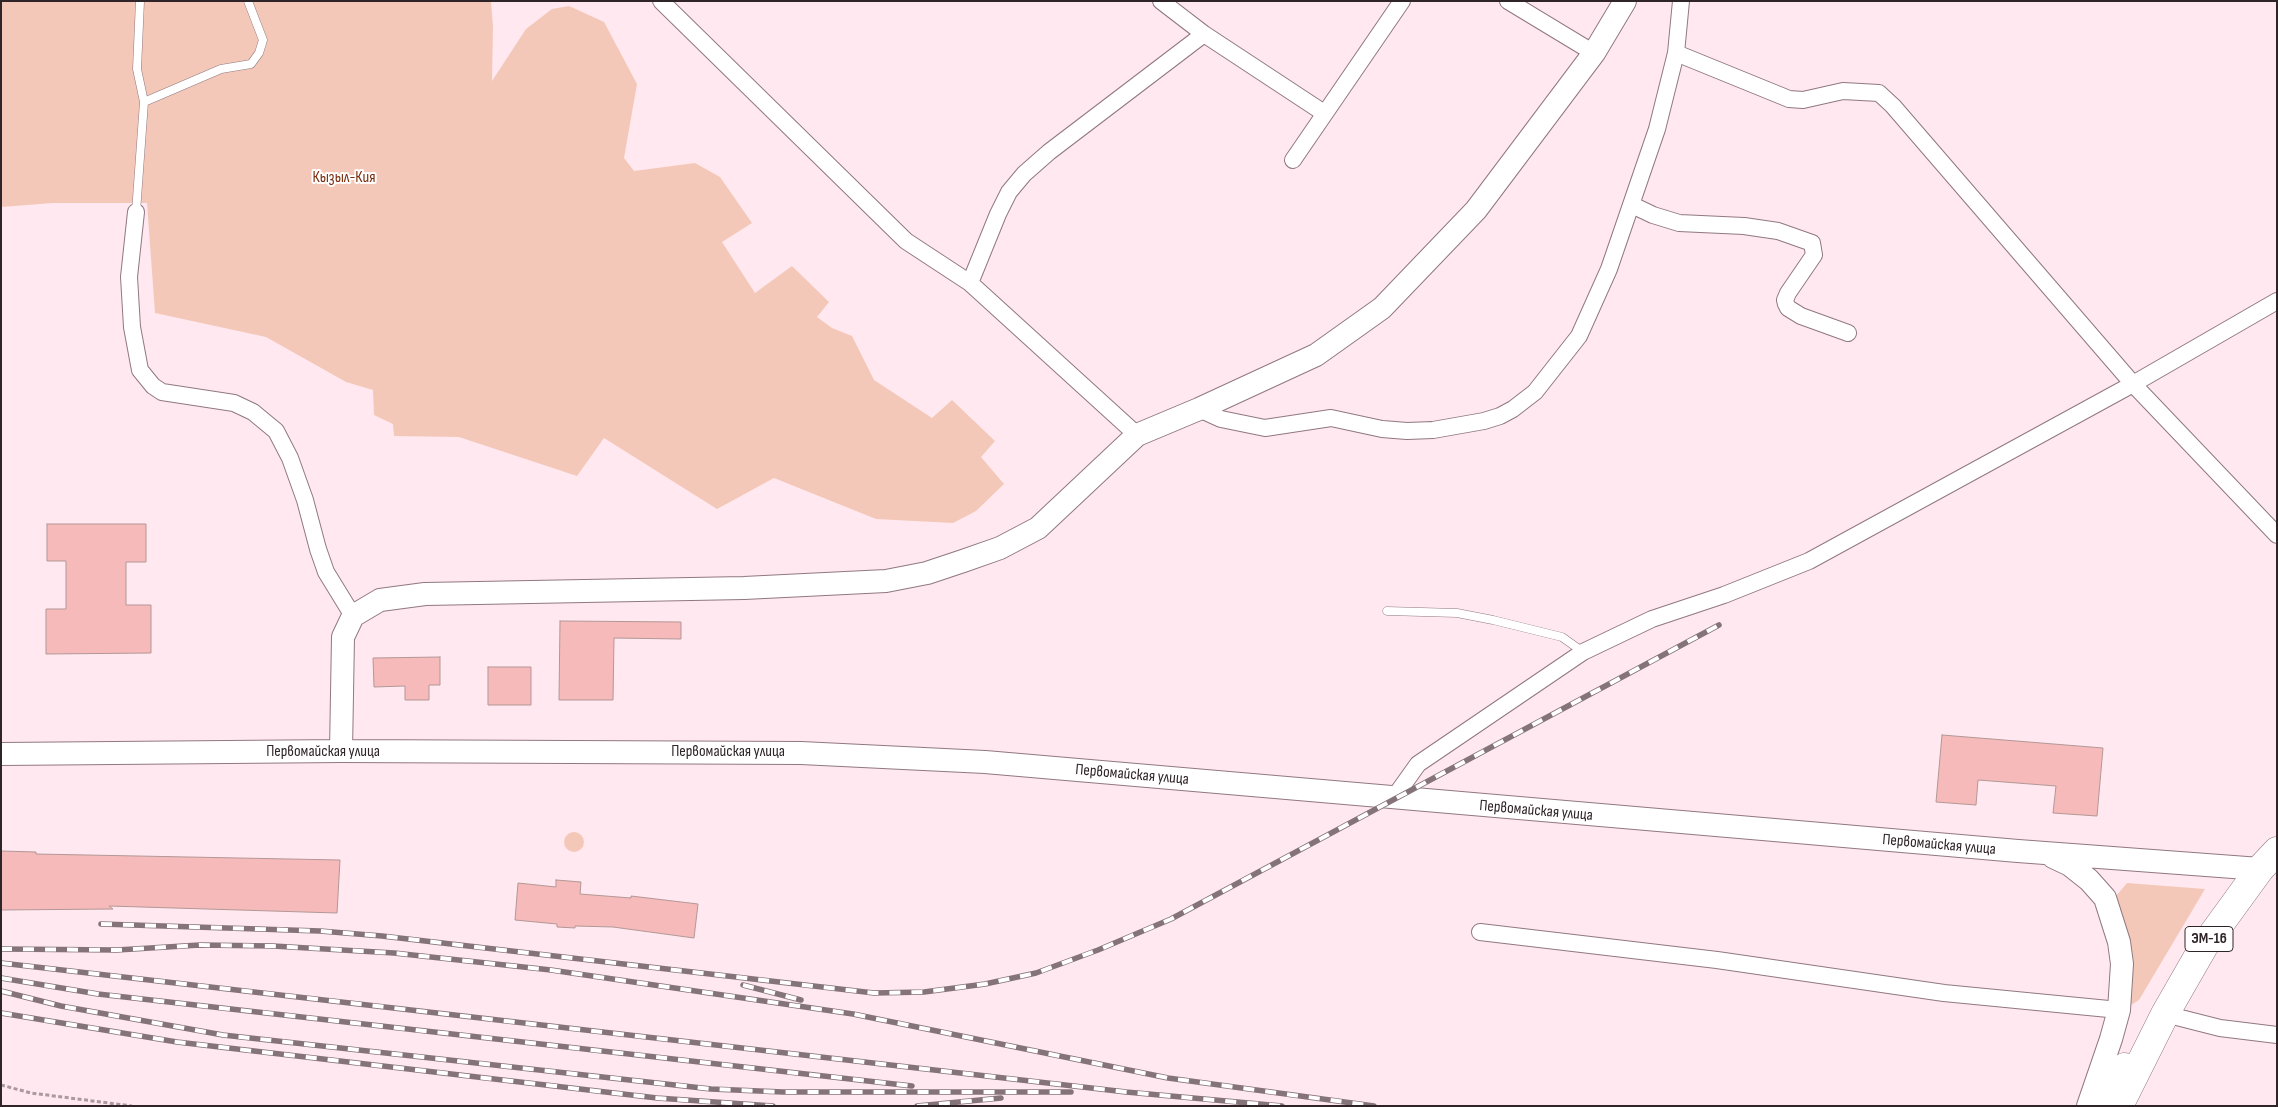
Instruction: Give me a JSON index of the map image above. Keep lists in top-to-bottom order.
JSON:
{
  "streets": {
    "highway": ["ЭМ-16"],
    "main road": ["Первомайская улица"]
  },
  "crossings": [
    ["Первомайская улица", "ЭМ-16"]
  ],
  "parks": ["Кызыл-Кия"]
}
